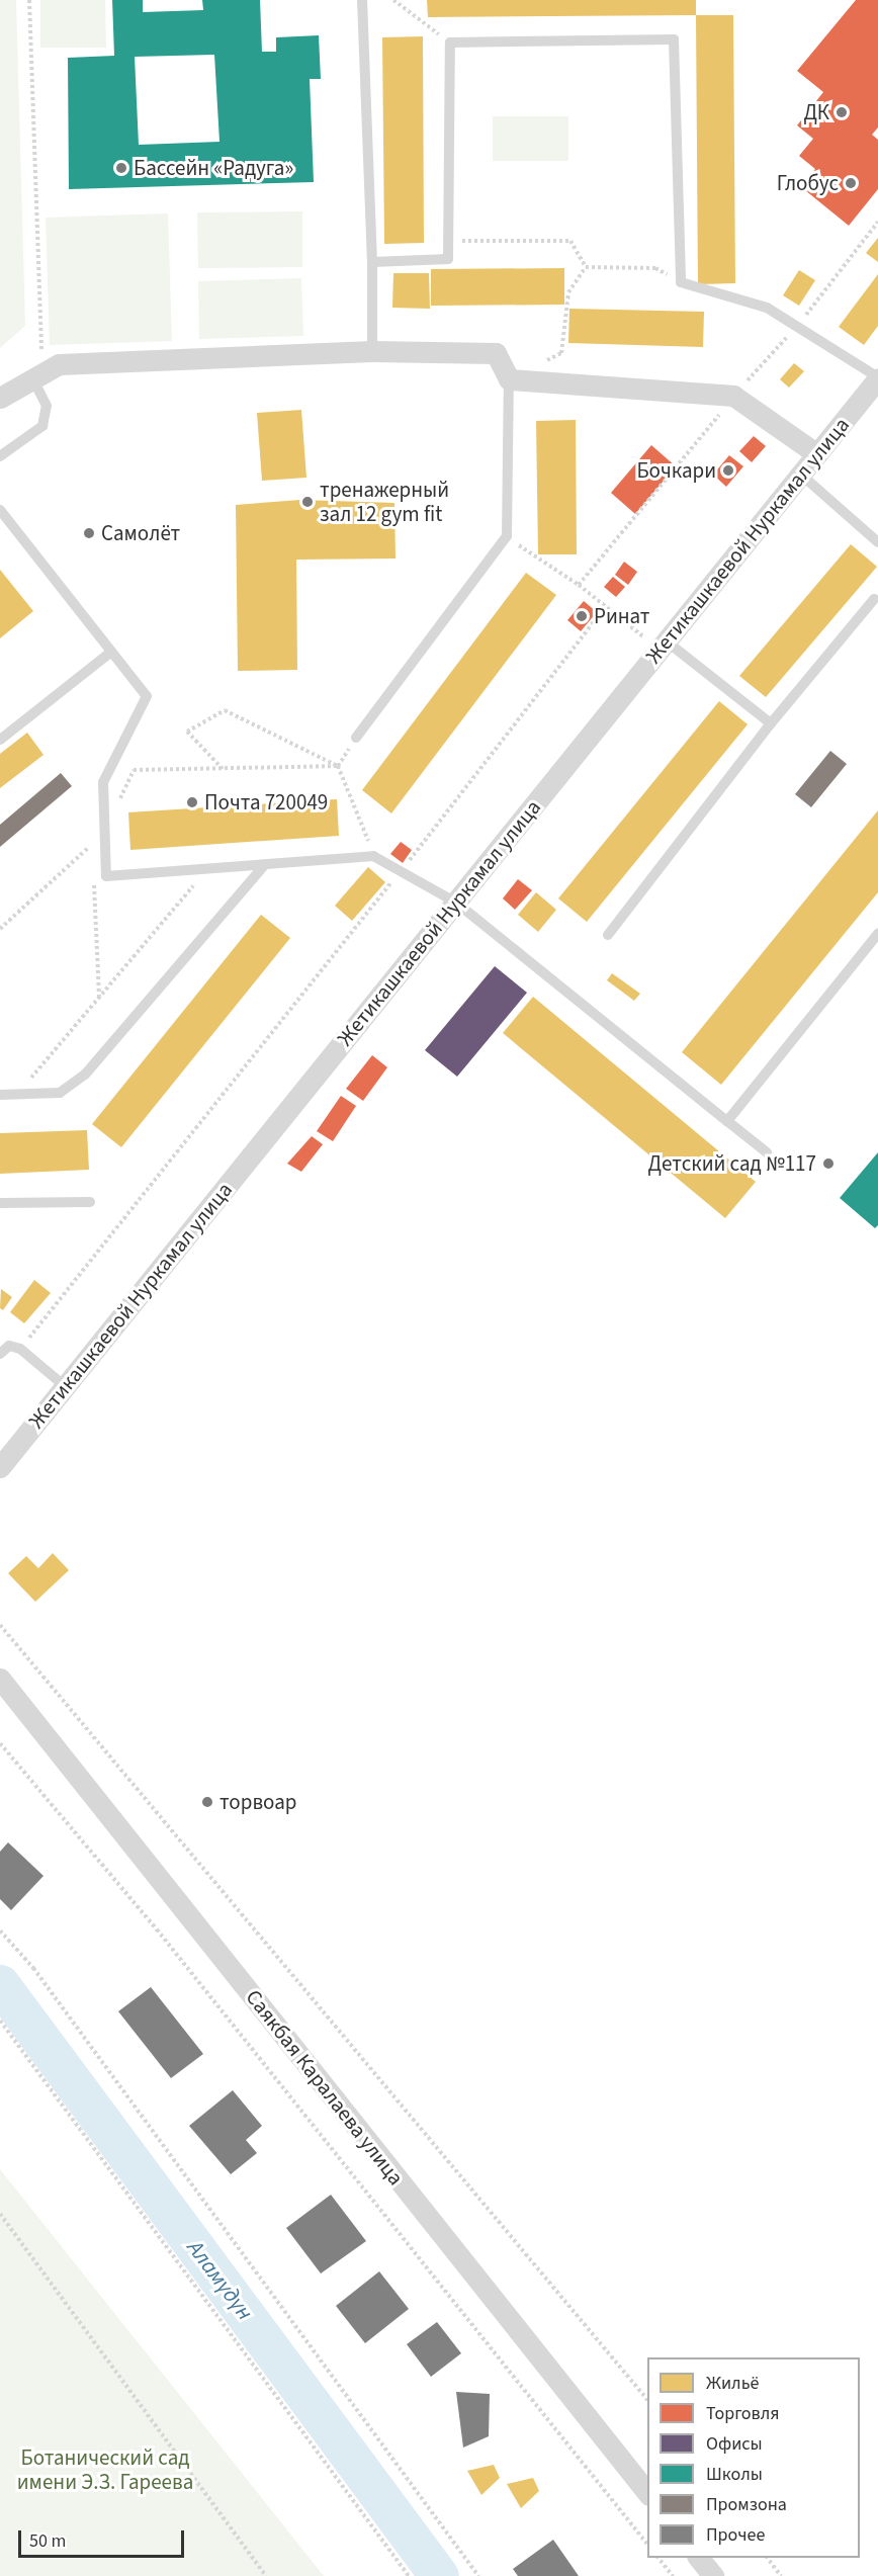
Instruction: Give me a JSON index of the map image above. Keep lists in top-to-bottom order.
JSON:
{
  "streets": {
    "street": ["Жетикашкаевой Нуркамал улица", "Саякбая Каралаева улица"]
  },
  "water": ["Аламүдүн"],
  "parks": ["Ботанический сад имени Э.З. Гареева"],
  "places": [
    "ДК",
    "Бассейн «Радуга»",
    "Глобус",
    "Бочкари",
    "тренажерный зал 12 gym fit",
    "Самолёт",
    "Ринат",
    "Почта 720049",
    "Детский сад №117",
    "торвоар"
  ],
  "legend": [
    "Жильё",
    "Торговля",
    "Офисы",
    "Школы",
    "Промзона",
    "Прочее"
  ],
  "scale_bar": "50 m"
}
